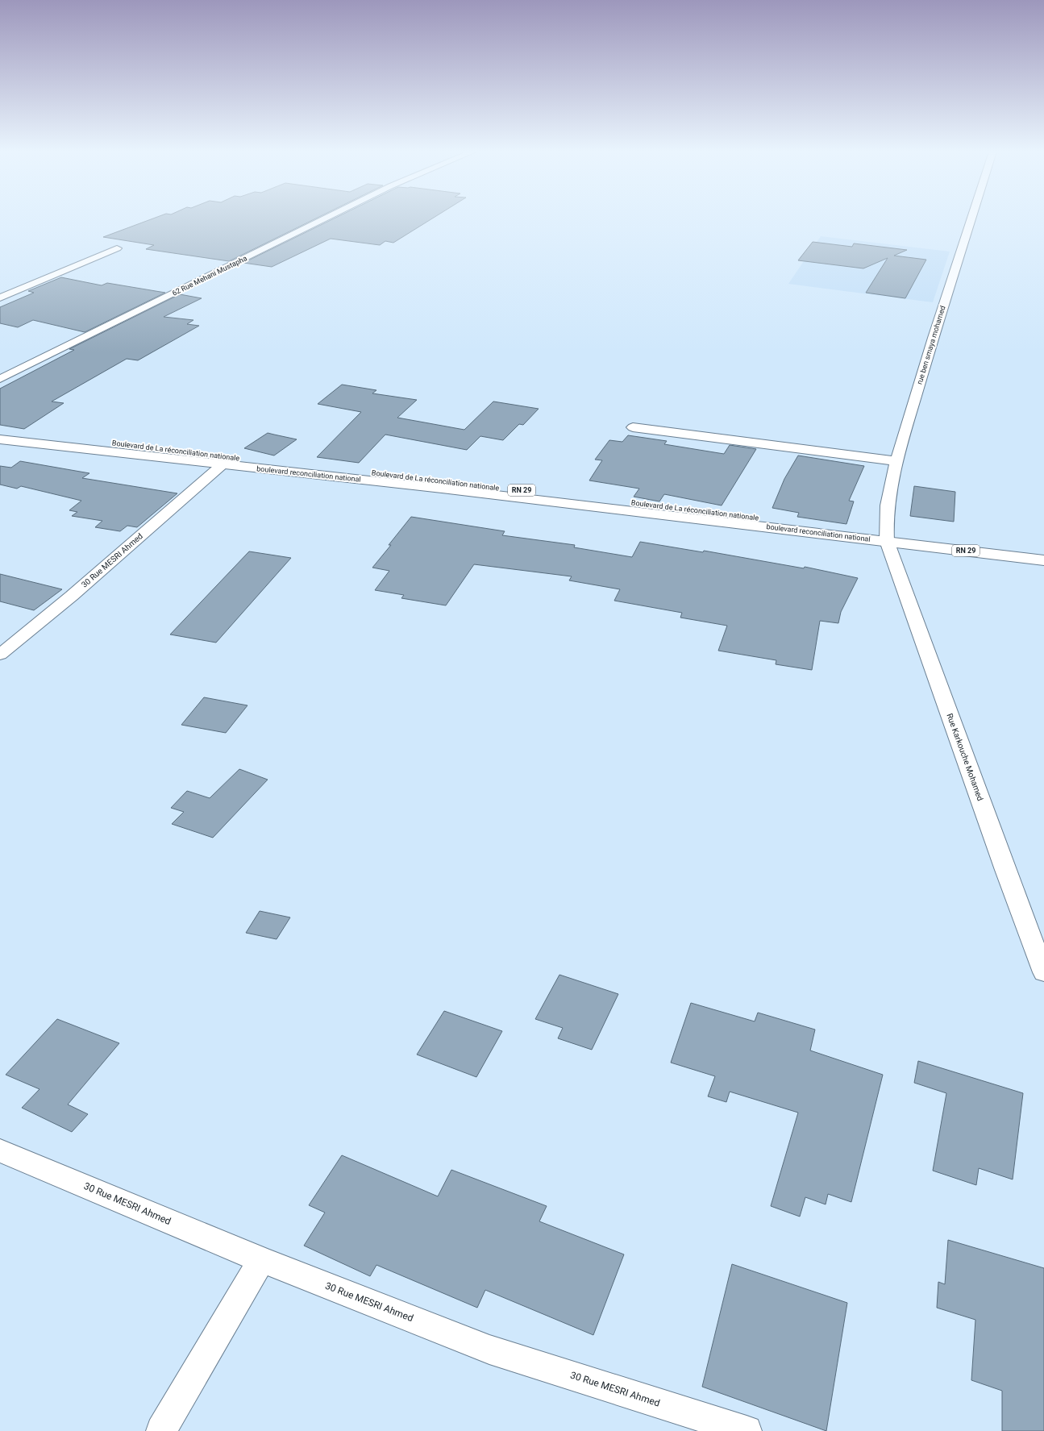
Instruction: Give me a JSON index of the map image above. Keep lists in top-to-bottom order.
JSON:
{
  "streets": {
    "main road": [
      "62 Rue Mehani Mustapha",
      "rue ben smaya mohamed",
      "Boulevard de La réconciliation nationale",
      "boulevard reconciliation national",
      "RN 29",
      "30 Rue MESRI Ahmed",
      "Rue Karkouche Mohamed"
    ]
  },
  "crossings": [
    ["rue ben smaya mohamed", "Boulevard de La réconciliation nationale"],
    ["rue ben smaya mohamed", "boulevard reconciliation national"],
    ["rue ben smaya mohamed", "Rue Karkouche Mohamed"],
    ["Boulevard de La réconciliation nationale", "boulevard reconciliation national"],
    ["Boulevard de La réconciliation nationale", "Rue Karkouche Mohamed"],
    ["boulevard reconciliation national", "30 Rue MESRI Ahmed"],
    ["boulevard reconciliation national", "Rue Karkouche Mohamed"]
  ]
}
